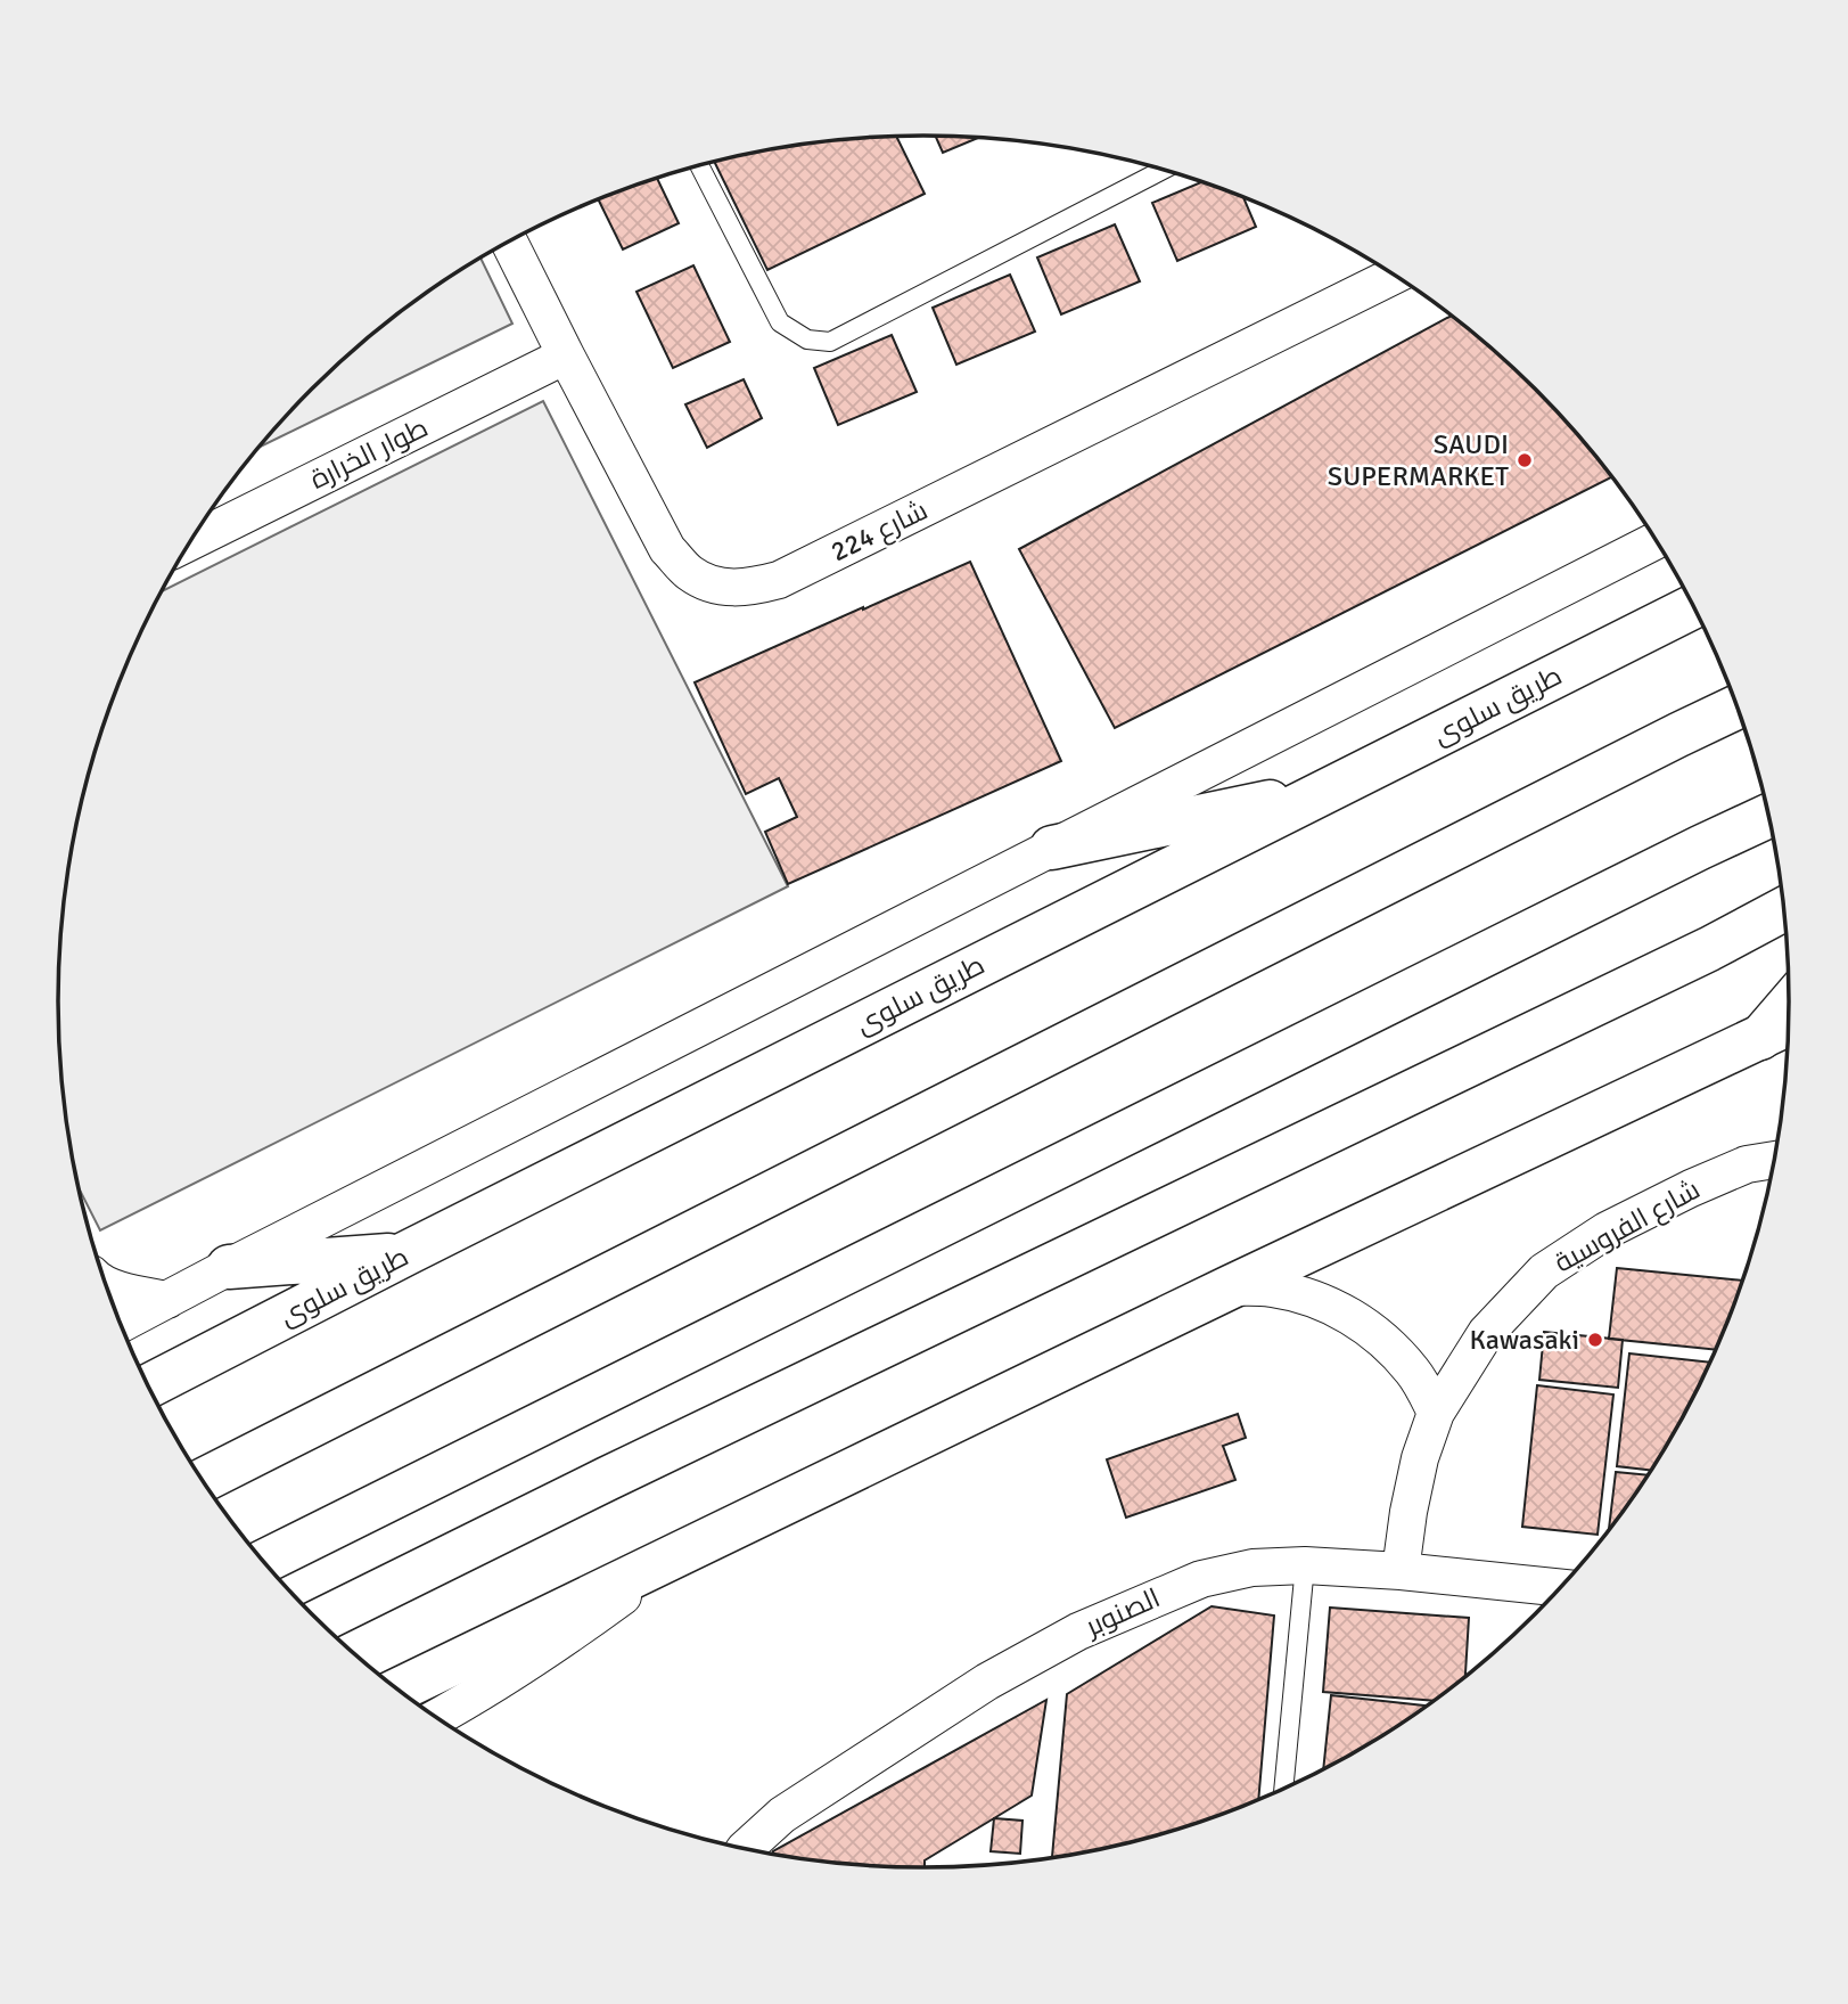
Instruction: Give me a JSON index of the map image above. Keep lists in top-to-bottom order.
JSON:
{
  "streets": {
    "main road": ["طريق سلوى"],
    "street": [
      "طوار الخرارة",
      "شارع 224",
      "شارع الفروسية",
      "الصنوبر"
    ]
  },
  "crossings": [
    ["طوار الخرارة", "شارع 224"],
    ["شارع الفروسية", "الصنوبر"]
  ],
  "places": ["SAUDI SUPERMARKET", "Kawasaki"]
}
